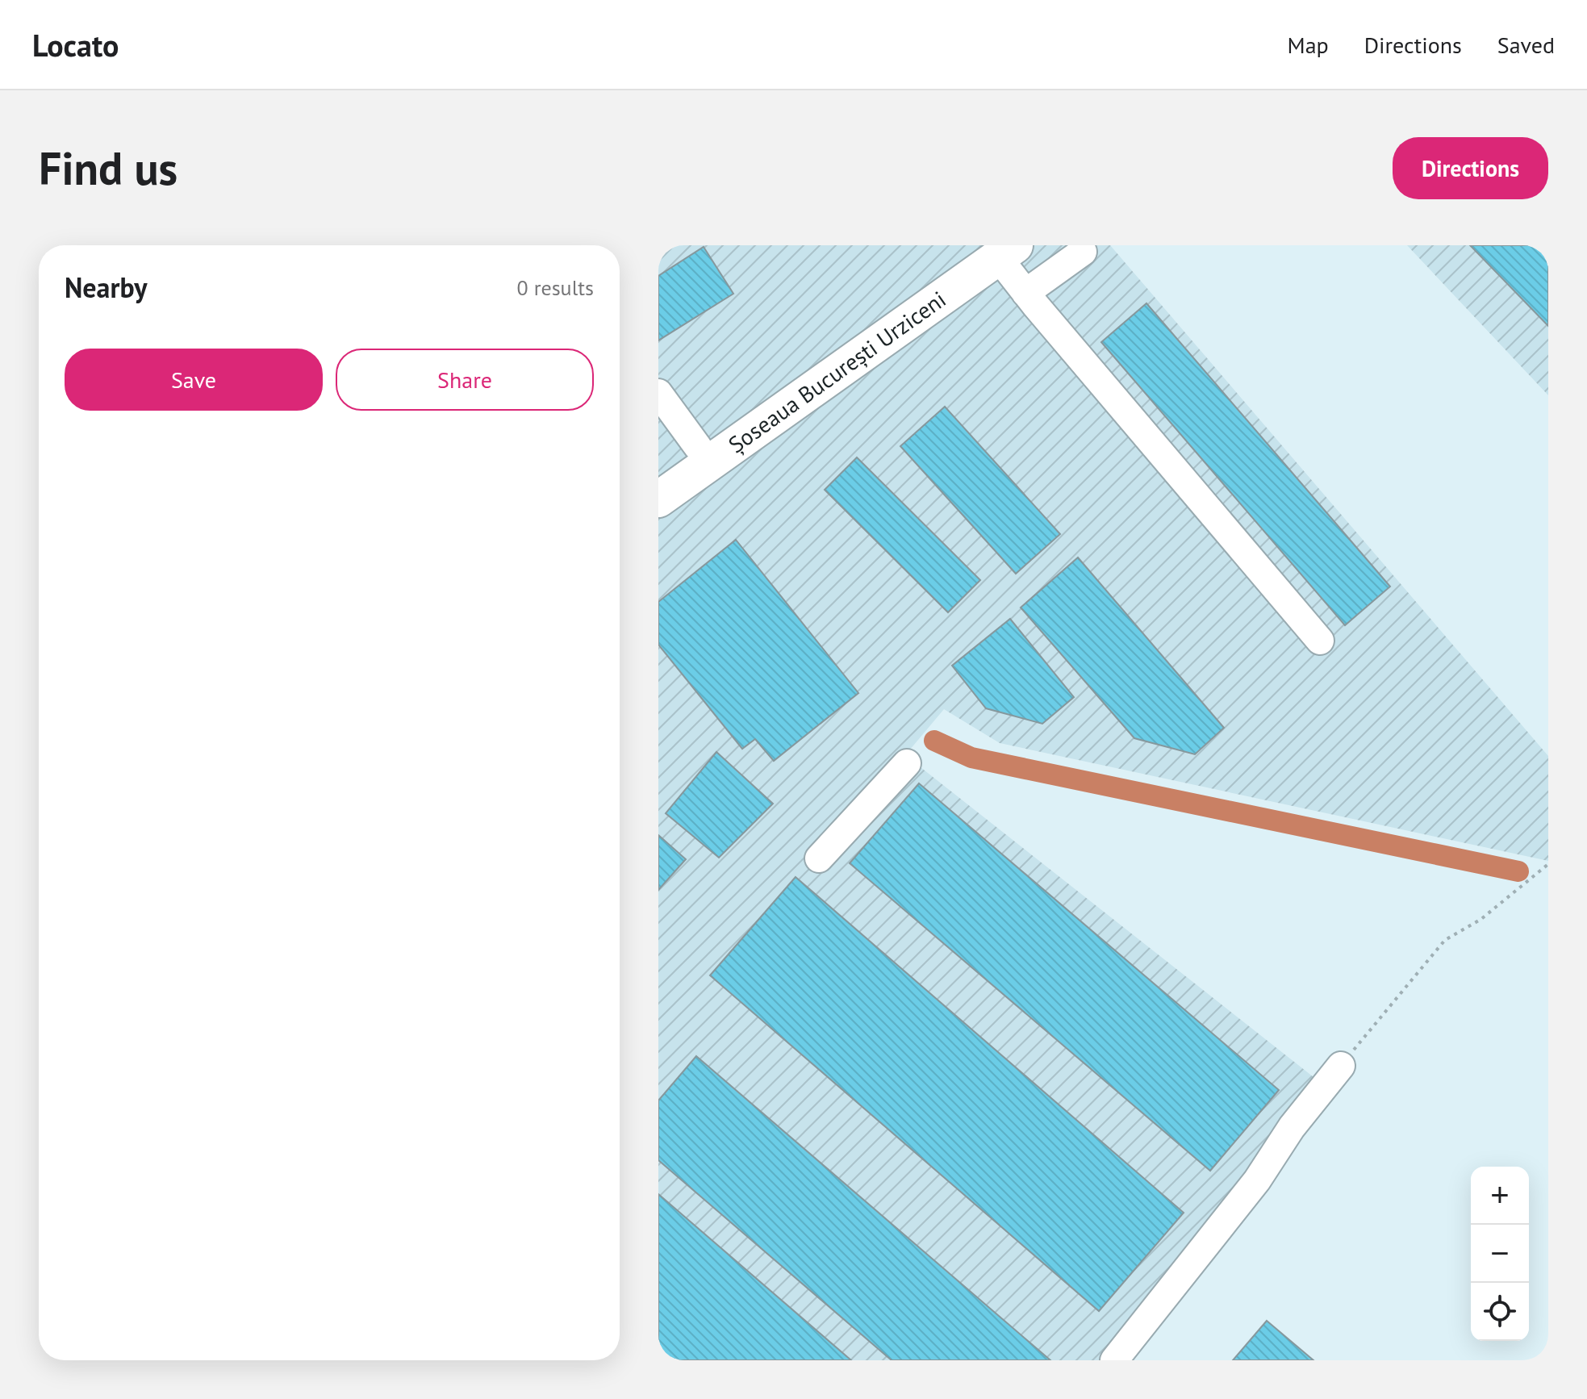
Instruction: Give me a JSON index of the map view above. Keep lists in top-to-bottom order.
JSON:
{
  "streets": {
    "highway": ["Șoseaua București Urziceni"]
  },
  "page": {
    "header": "Locato",
    "nav": ["Map", "Directions", "Saved"],
    "buttons": [
      "Directions",
      ["Save", "Share"]
    ],
    "title": "Find us",
    "heading": ["Nearby", "0 results"],
    "map_buttons": ["+", "−"]
  }
}
